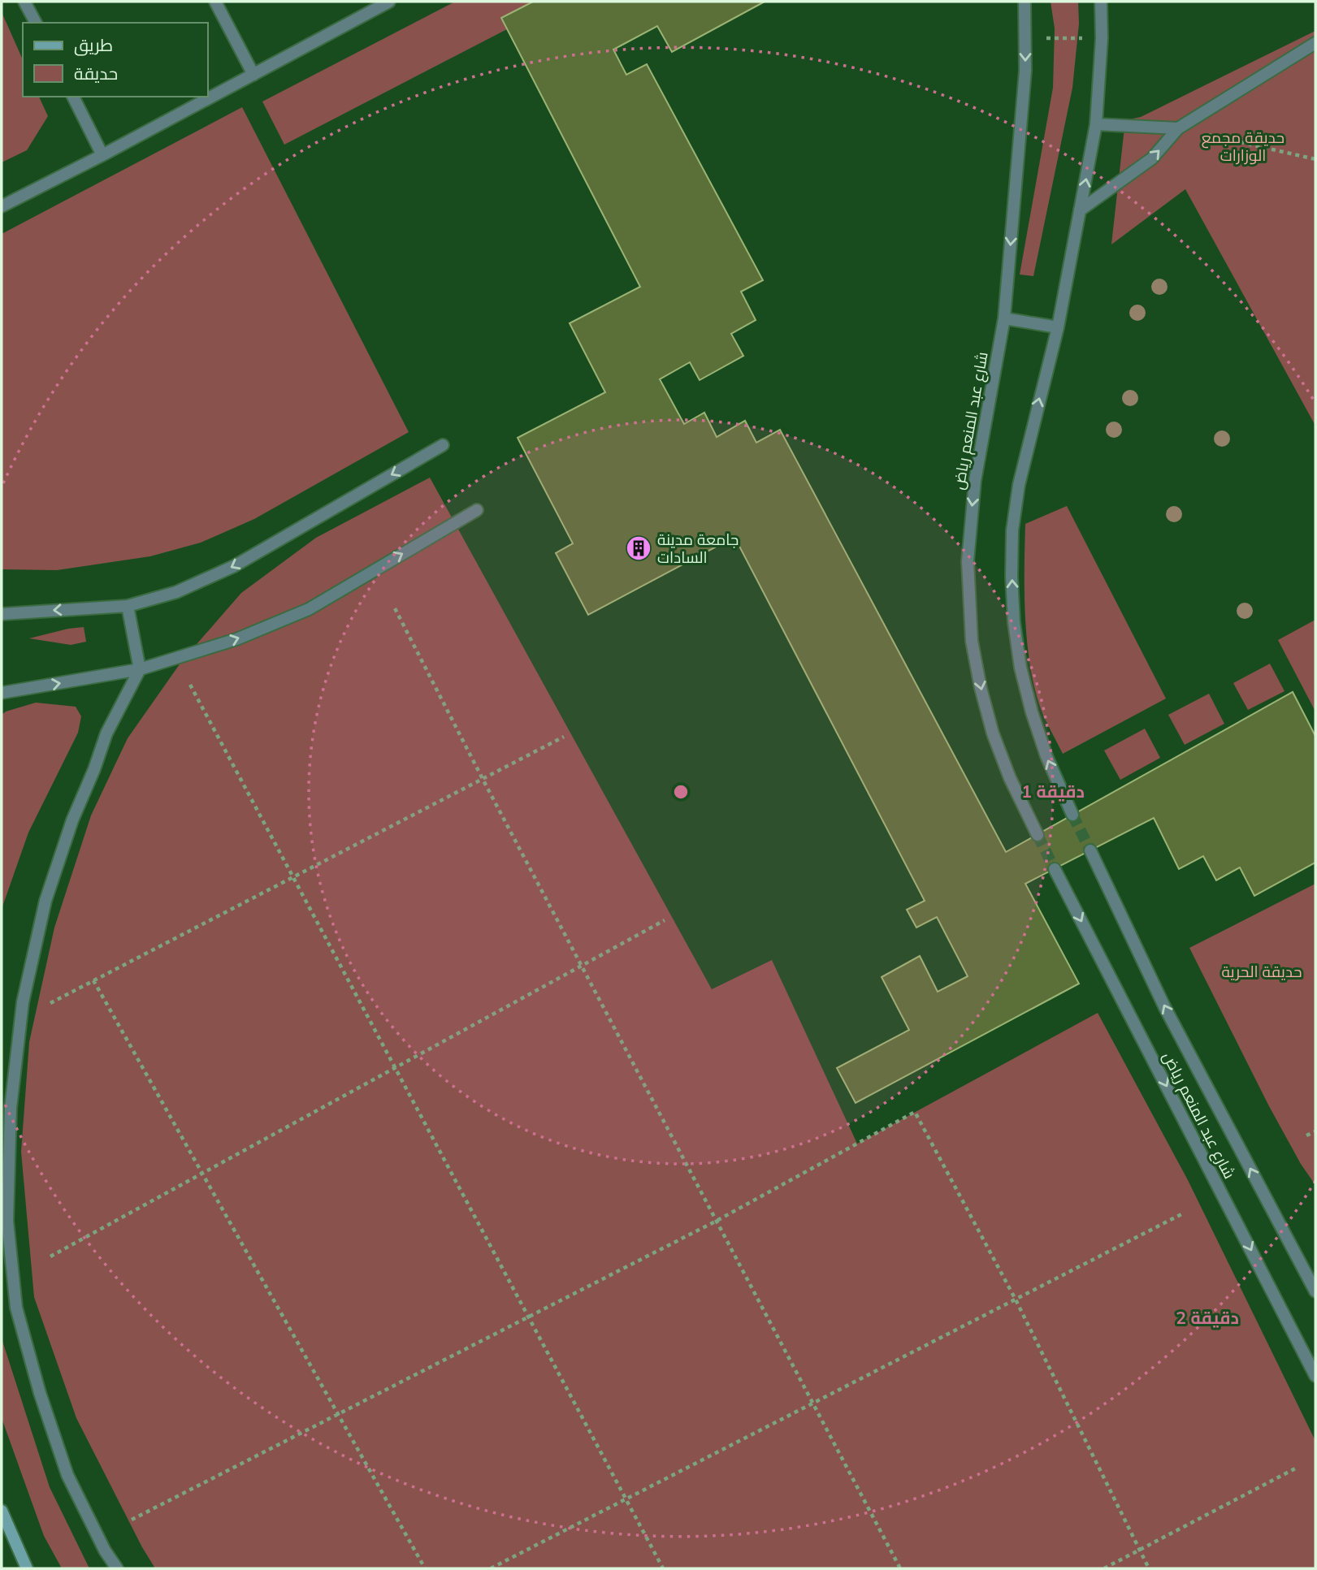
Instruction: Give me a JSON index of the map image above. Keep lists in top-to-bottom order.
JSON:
{
  "streets": {
    "street": ["شارع عبد المنعم رياض"]
  },
  "parks": ["حديقة مجمع الوزارات", "حديقة الحرية"],
  "places": {
    "building": ["جامعة مدينة السادات"]
  },
  "legend": ["طريق", "حديقة"],
  "rings": ["1 دقيقة", "2 دقيقة"]
}
